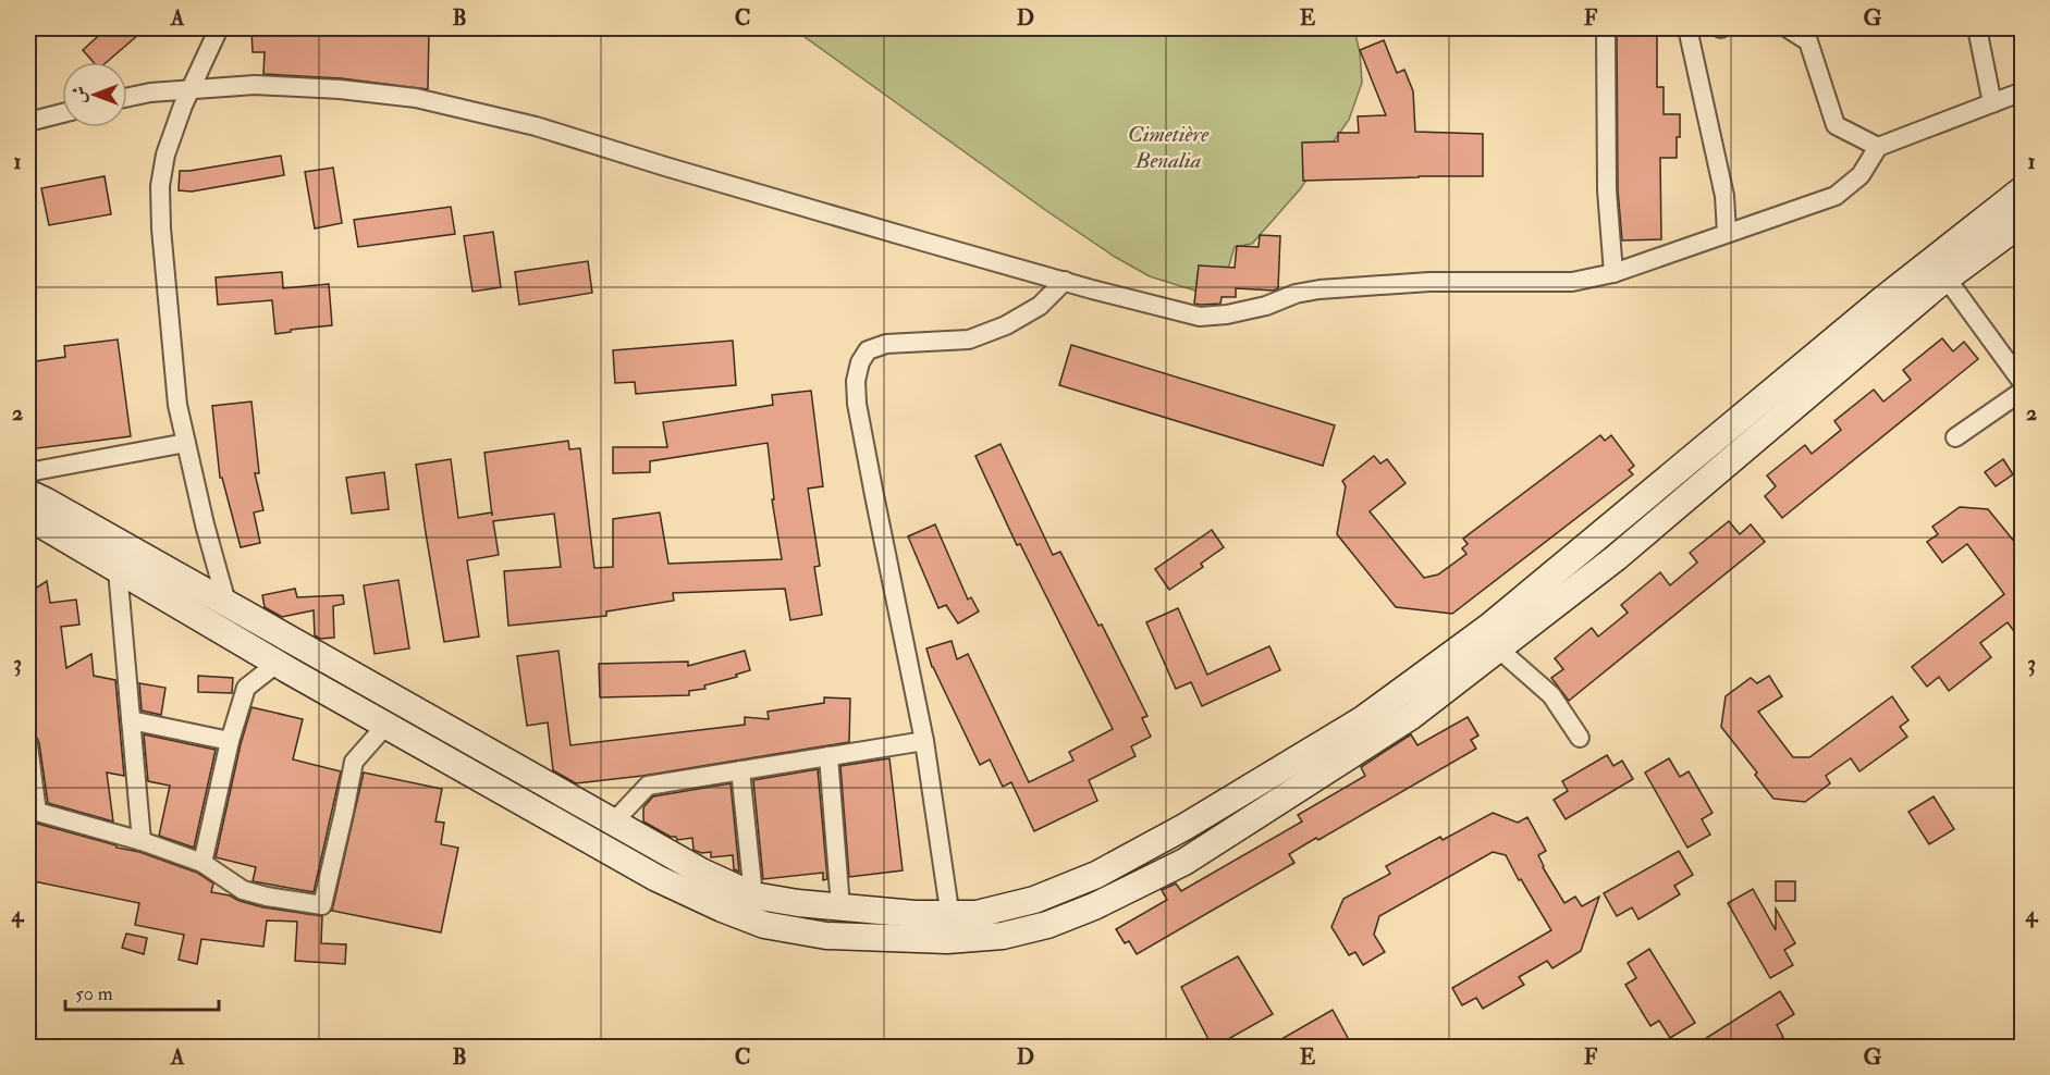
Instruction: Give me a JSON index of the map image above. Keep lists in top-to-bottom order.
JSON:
{
  "parks": ["Cimetière Benalia"],
  "scale_bar": "50 m",
  "north": "left",
  "grid": {
    "columns": [
      "A",
      "B",
      "C",
      "D",
      "E",
      "F",
      "G"
    ],
    "rows": [
      "1",
      "2",
      "3",
      "4"
    ]
  }
}
